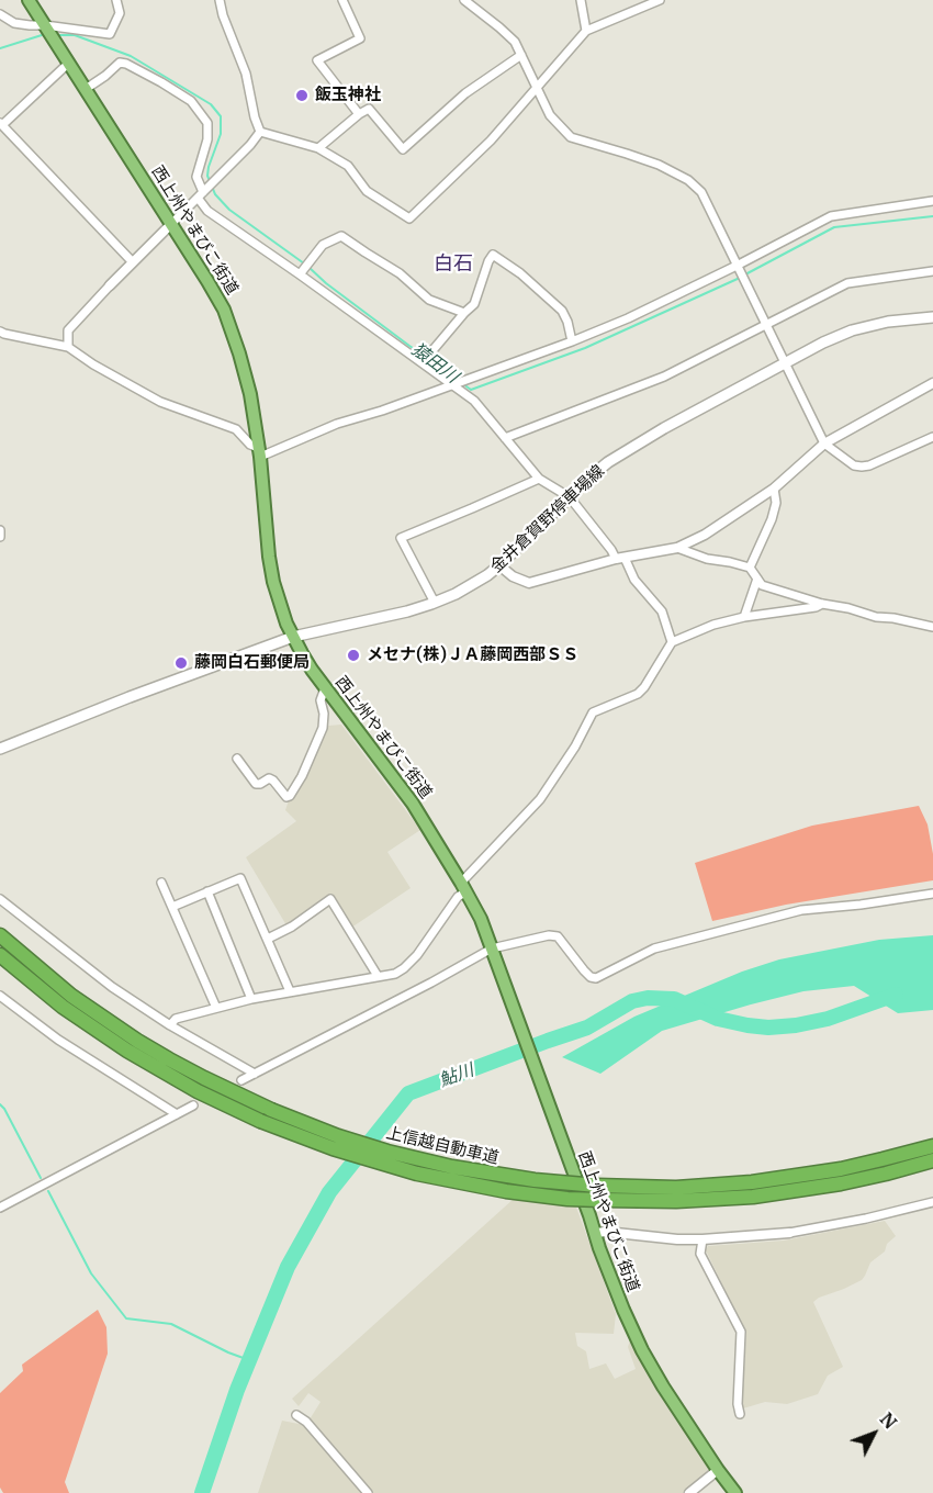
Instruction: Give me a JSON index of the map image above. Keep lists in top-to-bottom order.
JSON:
{
  "streets": {
    "highway": ["西上州やまびこ街道", "上信越自動車道"],
    "main road": ["金井倉賀野停車場線"]
  },
  "crossings": [
    ["西上州やまびこ街道", "金井倉賀野停車場線"]
  ],
  "districts": ["白石"],
  "water": ["猿田川", "鮎川"],
  "places": ["飯玉神社", "メセナ(株)ＪＡ藤岡西部ＳＳ", "藤岡白石郵便局"],
  "north": "top right"
}
